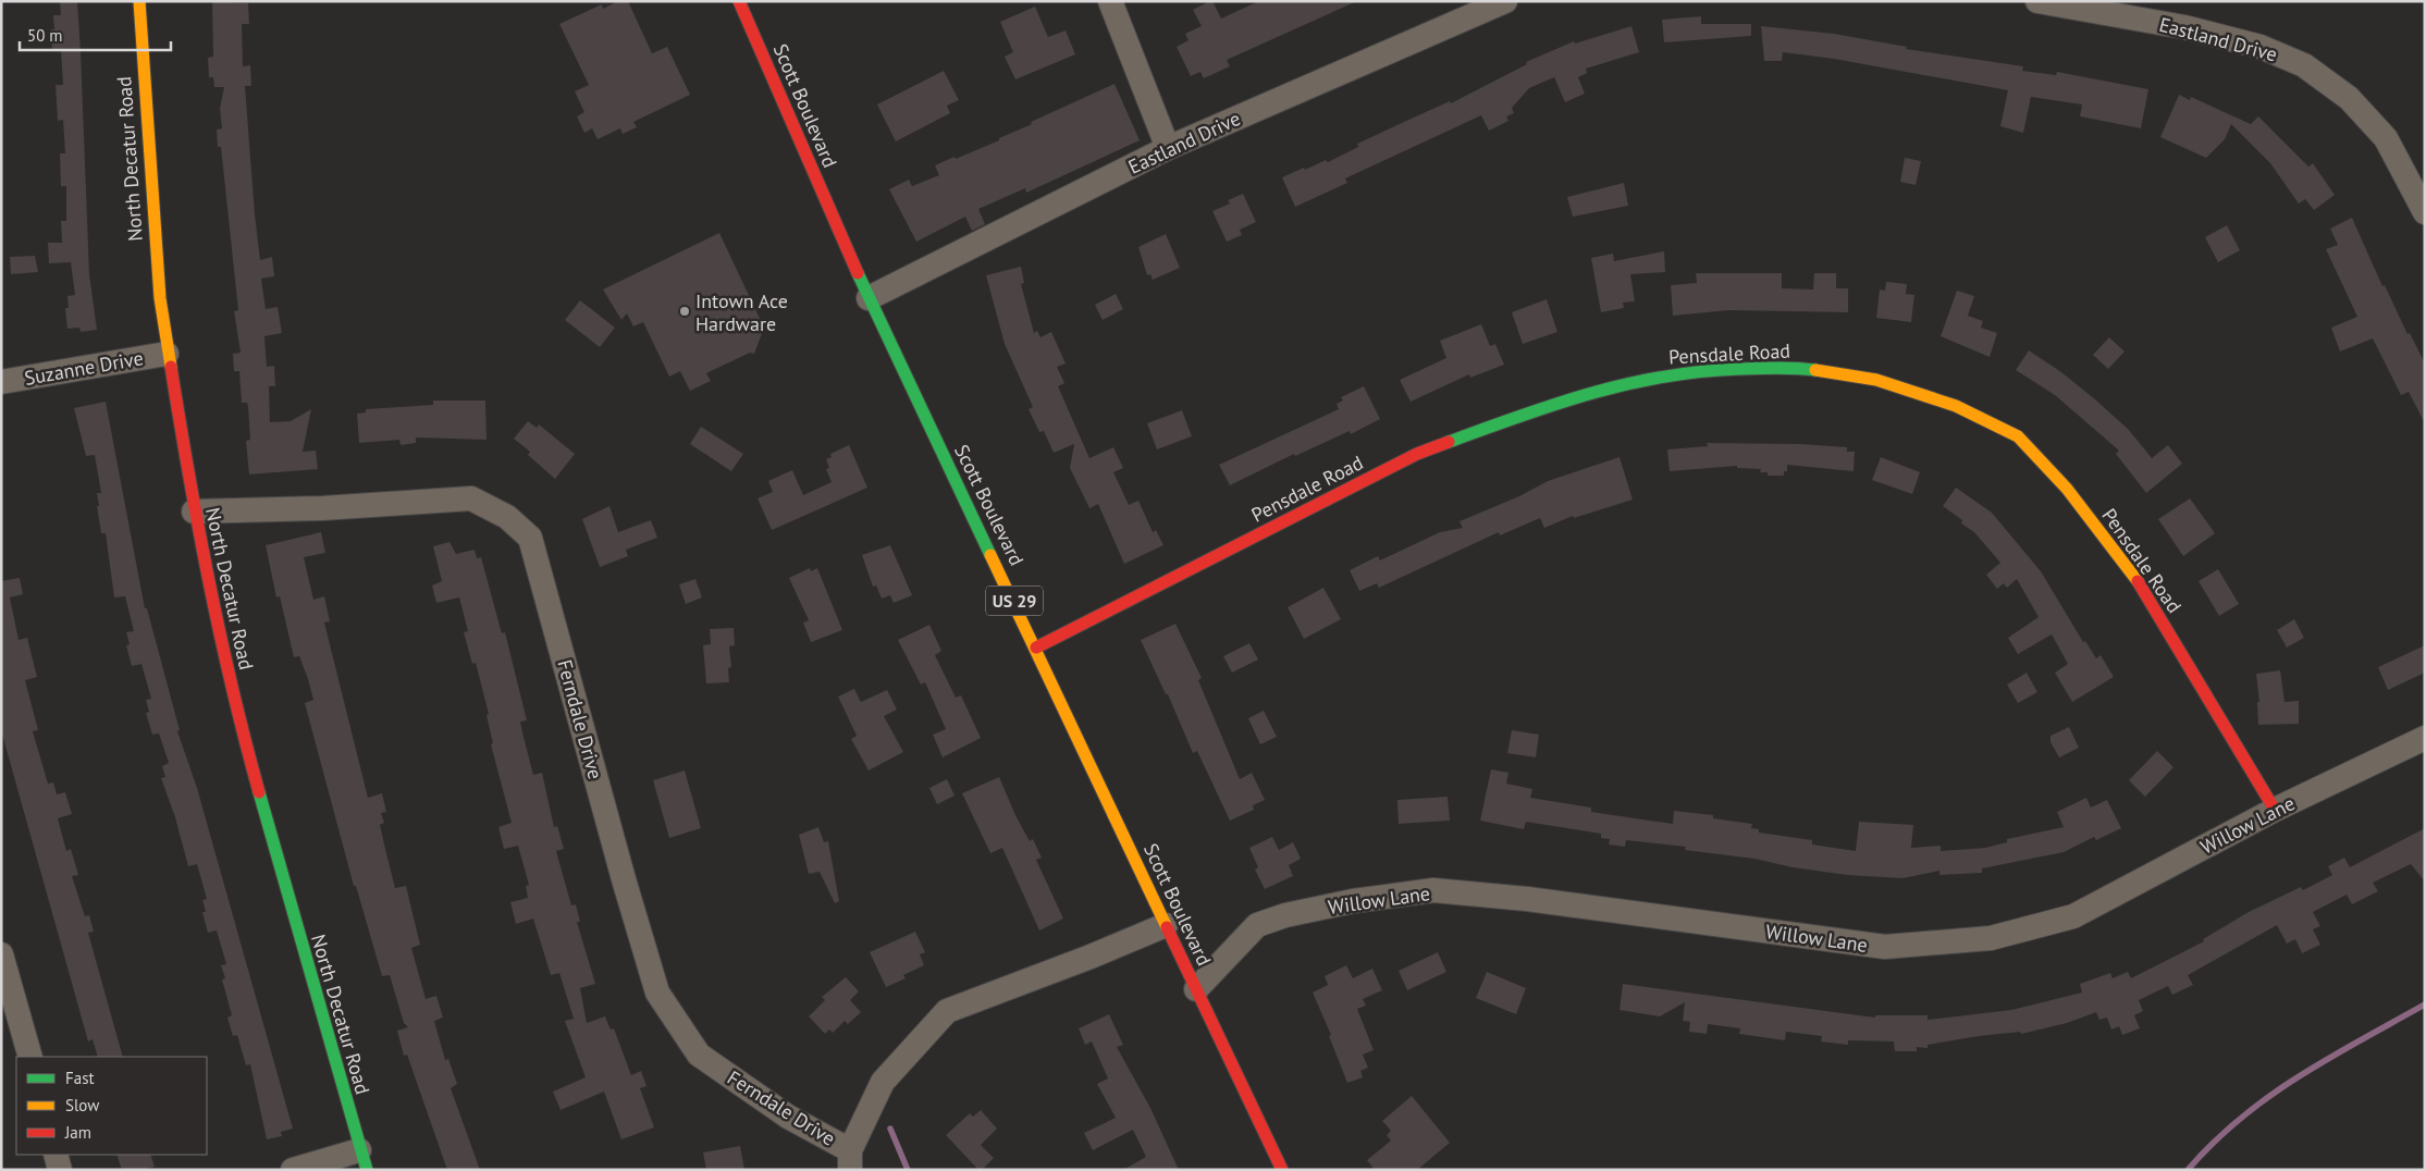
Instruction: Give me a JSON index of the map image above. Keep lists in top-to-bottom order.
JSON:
{
  "streets": {
    "main road": [
      "Scott Boulevard",
      "North Decatur Road",
      "Pensdale Road",
      "US 29"
    ],
    "street": [
      "Eastland Drive",
      "Suzanne Drive",
      "Ferndale Drive",
      "Willow Lane"
    ]
  },
  "crossings": [
    ["Eastland Drive", "Scott Boulevard"],
    ["Scott Boulevard", "Pensdale Road"],
    ["Scott Boulevard", "Willow Lane"],
    ["North Decatur Road", "Suzanne Drive"],
    ["North Decatur Road", "Ferndale Drive"],
    ["Pensdale Road", "Willow Lane"]
  ],
  "places": ["Intown Ace Hardware"],
  "legend": ["Fast", "Slow", "Jam"],
  "scale_bar": "50 m"
}
